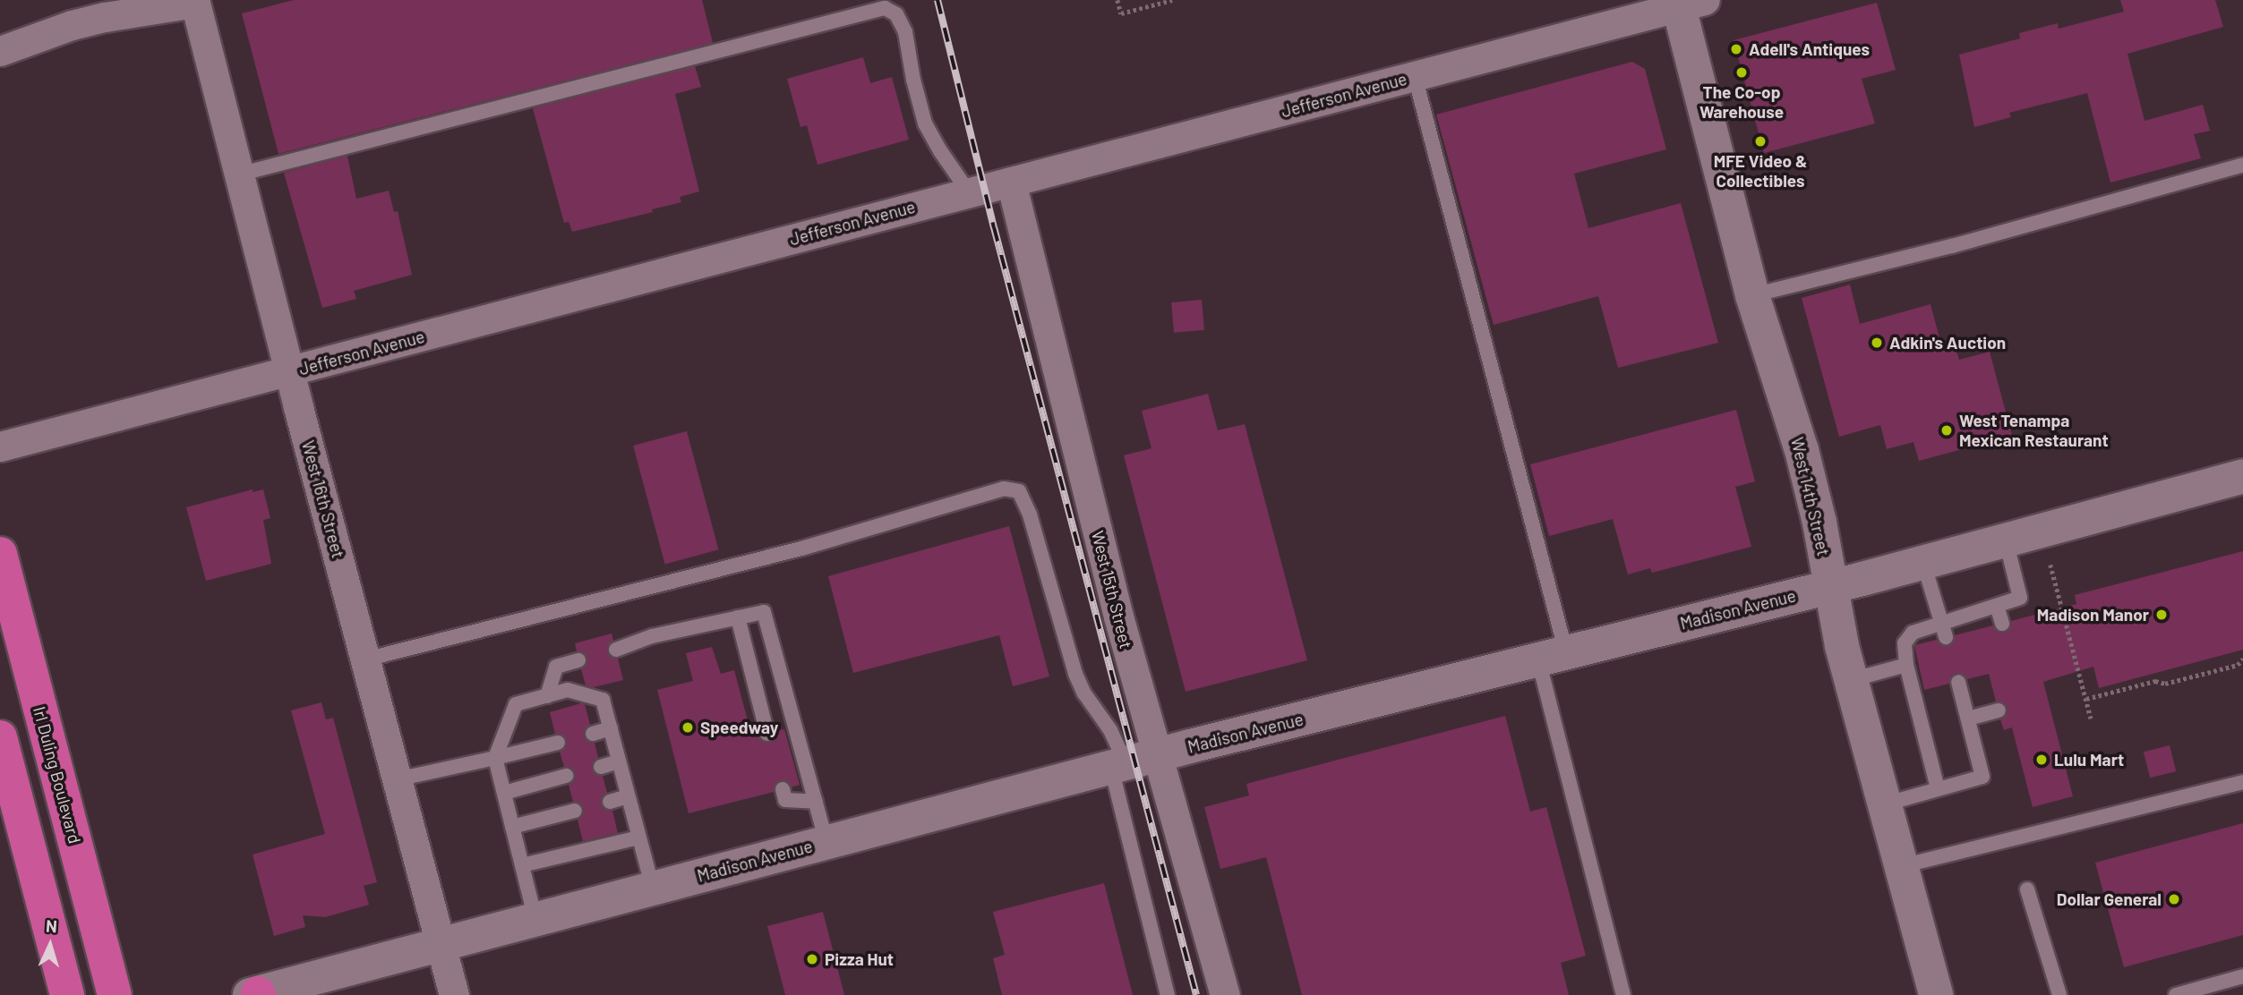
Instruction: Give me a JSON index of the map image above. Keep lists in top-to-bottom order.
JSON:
{
  "streets": {
    "highway": ["Irl Duling Boulevard"],
    "street": [
      "Jefferson Avenue",
      "West 14th Street",
      "West 16th Street",
      "West 15th Street",
      "Madison Avenue"
    ]
  },
  "crossings": [
    ["Jefferson Avenue", "West 14th Street"],
    ["Jefferson Avenue", "West 16th Street"],
    ["Jefferson Avenue", "West 15th Street"],
    ["West 14th Street", "Madison Avenue"],
    ["West 16th Street", "Madison Avenue"],
    ["West 15th Street", "Madison Avenue"]
  ],
  "places": [
    "Adell's Antiques",
    "The Co-op Warehouse",
    "MFE Video & Collectibles",
    "Adkin's Auction",
    "West Tenampa Mexican Restaurant",
    "Madison Manor",
    "Speedway",
    "Lulu Mart",
    "Dollar General",
    "Pizza Hut"
  ],
  "north": "top"
}
